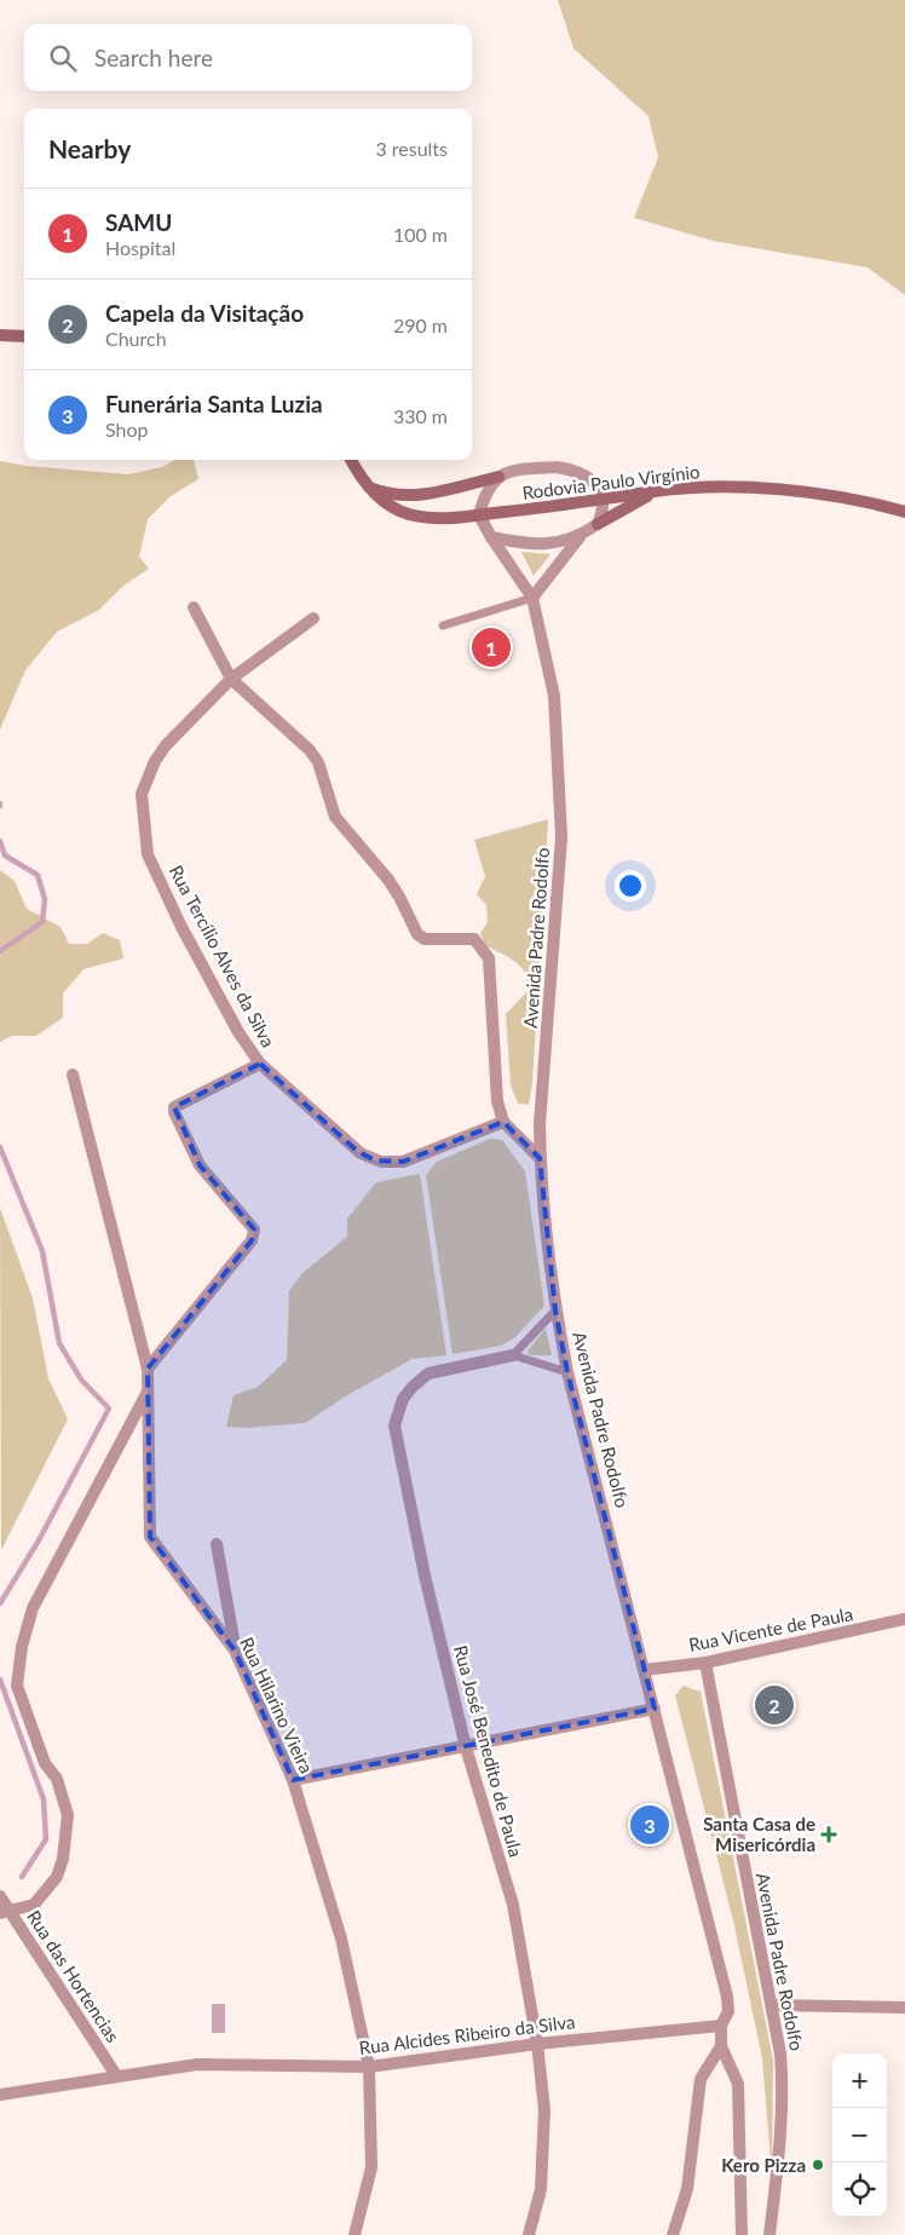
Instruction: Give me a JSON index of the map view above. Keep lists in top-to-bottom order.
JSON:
{
  "streets": {
    "main road": ["Rodovia Paulo Virgínio"],
    "street": [
      "Avenida Padre Rodolfo",
      "Rua Tercílio Alves da Silva",
      "Rua Vicente de Paula",
      "Rua Hilarino Vieira",
      "Rua José Benedito de Paula",
      "Rua das Hortencias",
      "Rua Alcides Ribeiro da Silva"
    ]
  },
  "crossings": [
    ["Rodovia Paulo Virgínio", "Avenida Padre Rodolfo"],
    ["Avenida Padre Rodolfo", "Rua Vicente de Paula"],
    ["Avenida Padre Rodolfo", "Rua Alcides Ribeiro da Silva"],
    ["Rua Hilarino Vieira", "Rua Alcides Ribeiro da Silva"],
    ["Rua José Benedito de Paula", "Rua Alcides Ribeiro da Silva"],
    ["Rua das Hortencias", "Rua Alcides Ribeiro da Silva"]
  ],
  "places": {
    "health": ["Santa Casa de Misericórdia"],
    "other": ["Kero Pizza"]
  },
  "page": {
    "search": "Search here",
    "heading": ["Nearby", "3 results"],
    "list": [
      {
        "mark": "1",
        "name": "SAMU",
        "note": "Hospital",
        "value": "100 m"
      },
      {
        "mark": "2",
        "name": "Capela da Visitação",
        "note": "Church",
        "value": "290 m"
      },
      {
        "mark": "3",
        "name": "Funerária Santa Luzia",
        "note": "Shop",
        "value": "330 m"
      }
    ],
    "pins": ["1", "2", "3"],
    "map_buttons": ["+", "−"]
  }
}
